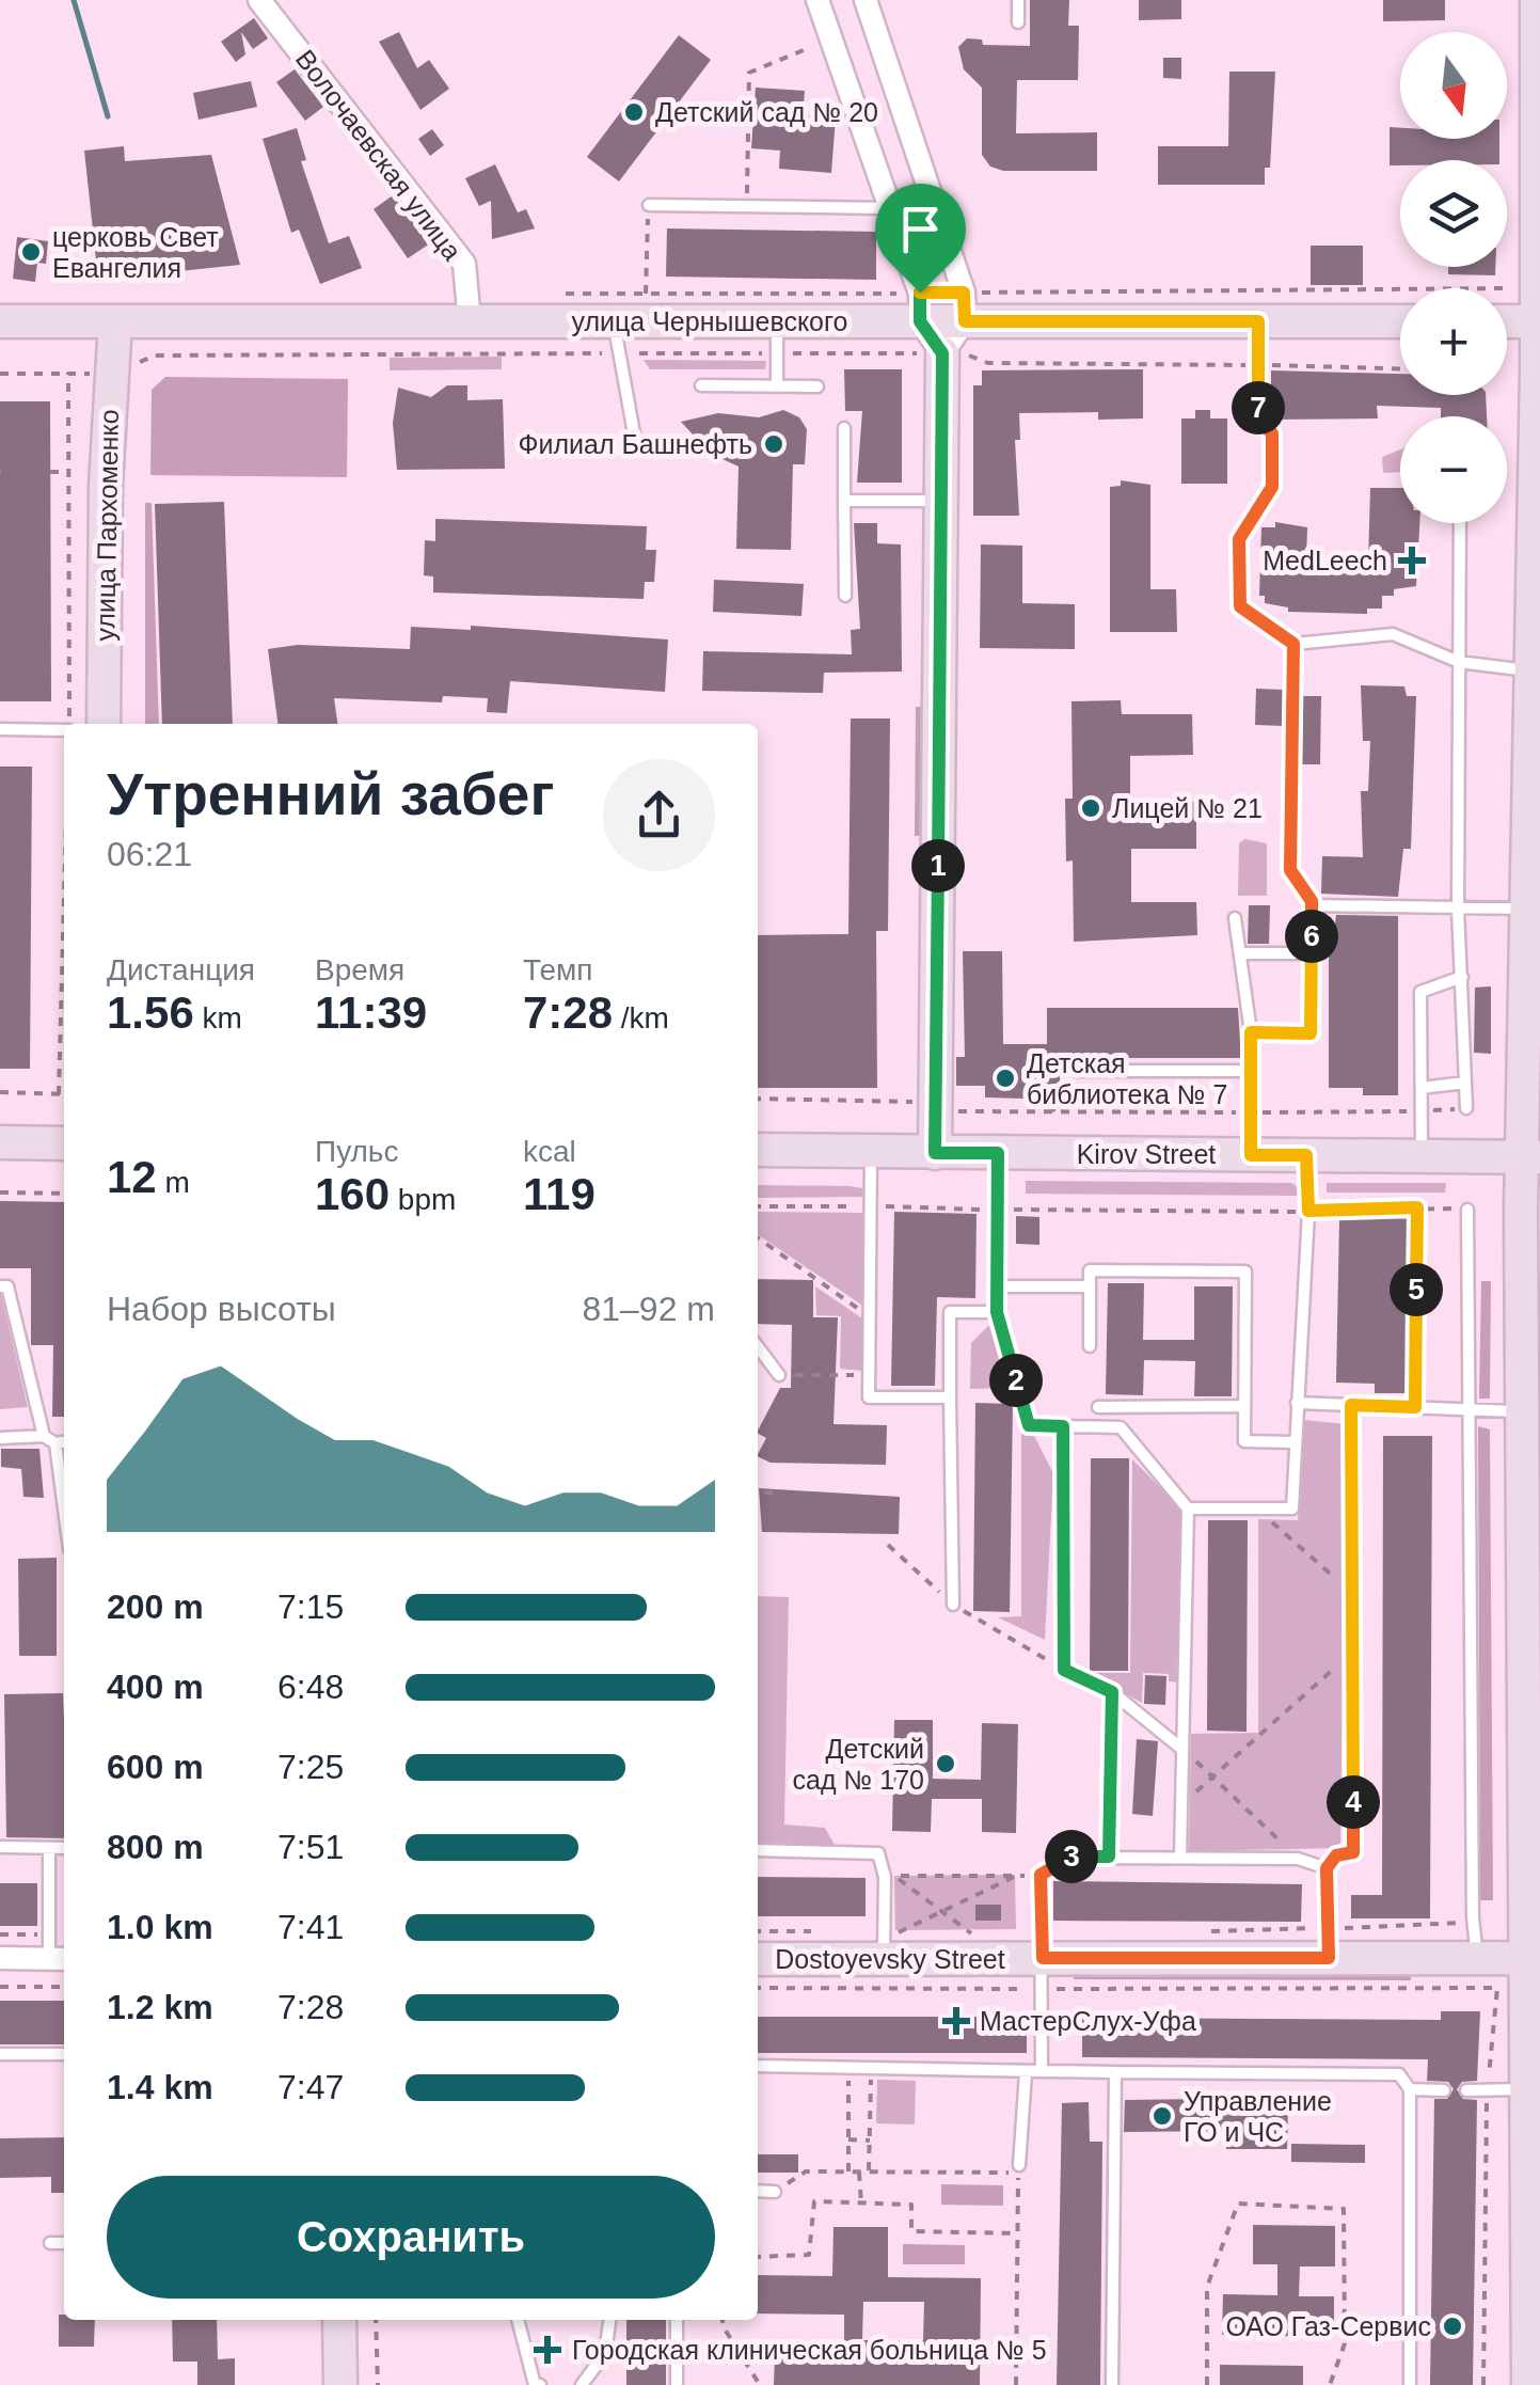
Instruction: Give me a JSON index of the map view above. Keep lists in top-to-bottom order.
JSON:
{
  "streets": {
    "street": [
      "Волочаевская улица",
      "улица Чернышевского",
      "улица Пархоменко",
      "Kirov Street",
      "Dostoyevsky Street"
    ]
  },
  "crossings": [
    ["Волочаевская улица", "улица Чернышевского"],
    ["улица Чернышевского", "улица Пархоменко"]
  ],
  "places": {
    "other": [
      "Детский сад № 20",
      "церковь Свет Евангелия",
      "Филиал Башнефть",
      "Лицей № 21",
      "Детская библиотека № 7",
      "Детский сад № 170",
      "Управление ГО и ЧС",
      "ОАО Газ-Сервис"
    ],
    "health": ["MedLeech", "МастерСлух-Уфа", "Городская клиническая больница № 5"]
  },
  "north": "bottom",
  "page": {
    "map_buttons": ["+", "−"],
    "pins": [
      "7",
      "1",
      "6",
      "5",
      "2",
      "4",
      "3"
    ],
    "heading": ["Утренний забег", "06:21"],
    "stats": [
      ["Дистанция", "1.56 km"],
      ["Время", "11:39"],
      ["Темп", "7:28 /km"],
      ["12 m"],
      ["Пульс", "160 bpm"],
      ["kcal", "119"]
    ],
    "chart": ["Набор высоты", "81–92 m"],
    "list": [
      {
        "name": "200 m",
        "note": "7:15"
      },
      {
        "name": "400 m",
        "note": "6:48"
      },
      {
        "name": "600 m",
        "note": "7:25"
      },
      {
        "name": "800 m",
        "note": "7:51"
      },
      {
        "name": "1.0 km",
        "note": "7:41"
      },
      {
        "name": "1.2 km",
        "note": "7:28"
      },
      {
        "name": "1.4 km",
        "note": "7:47"
      }
    ],
    "buttons": "Сохранить"
  }
}
